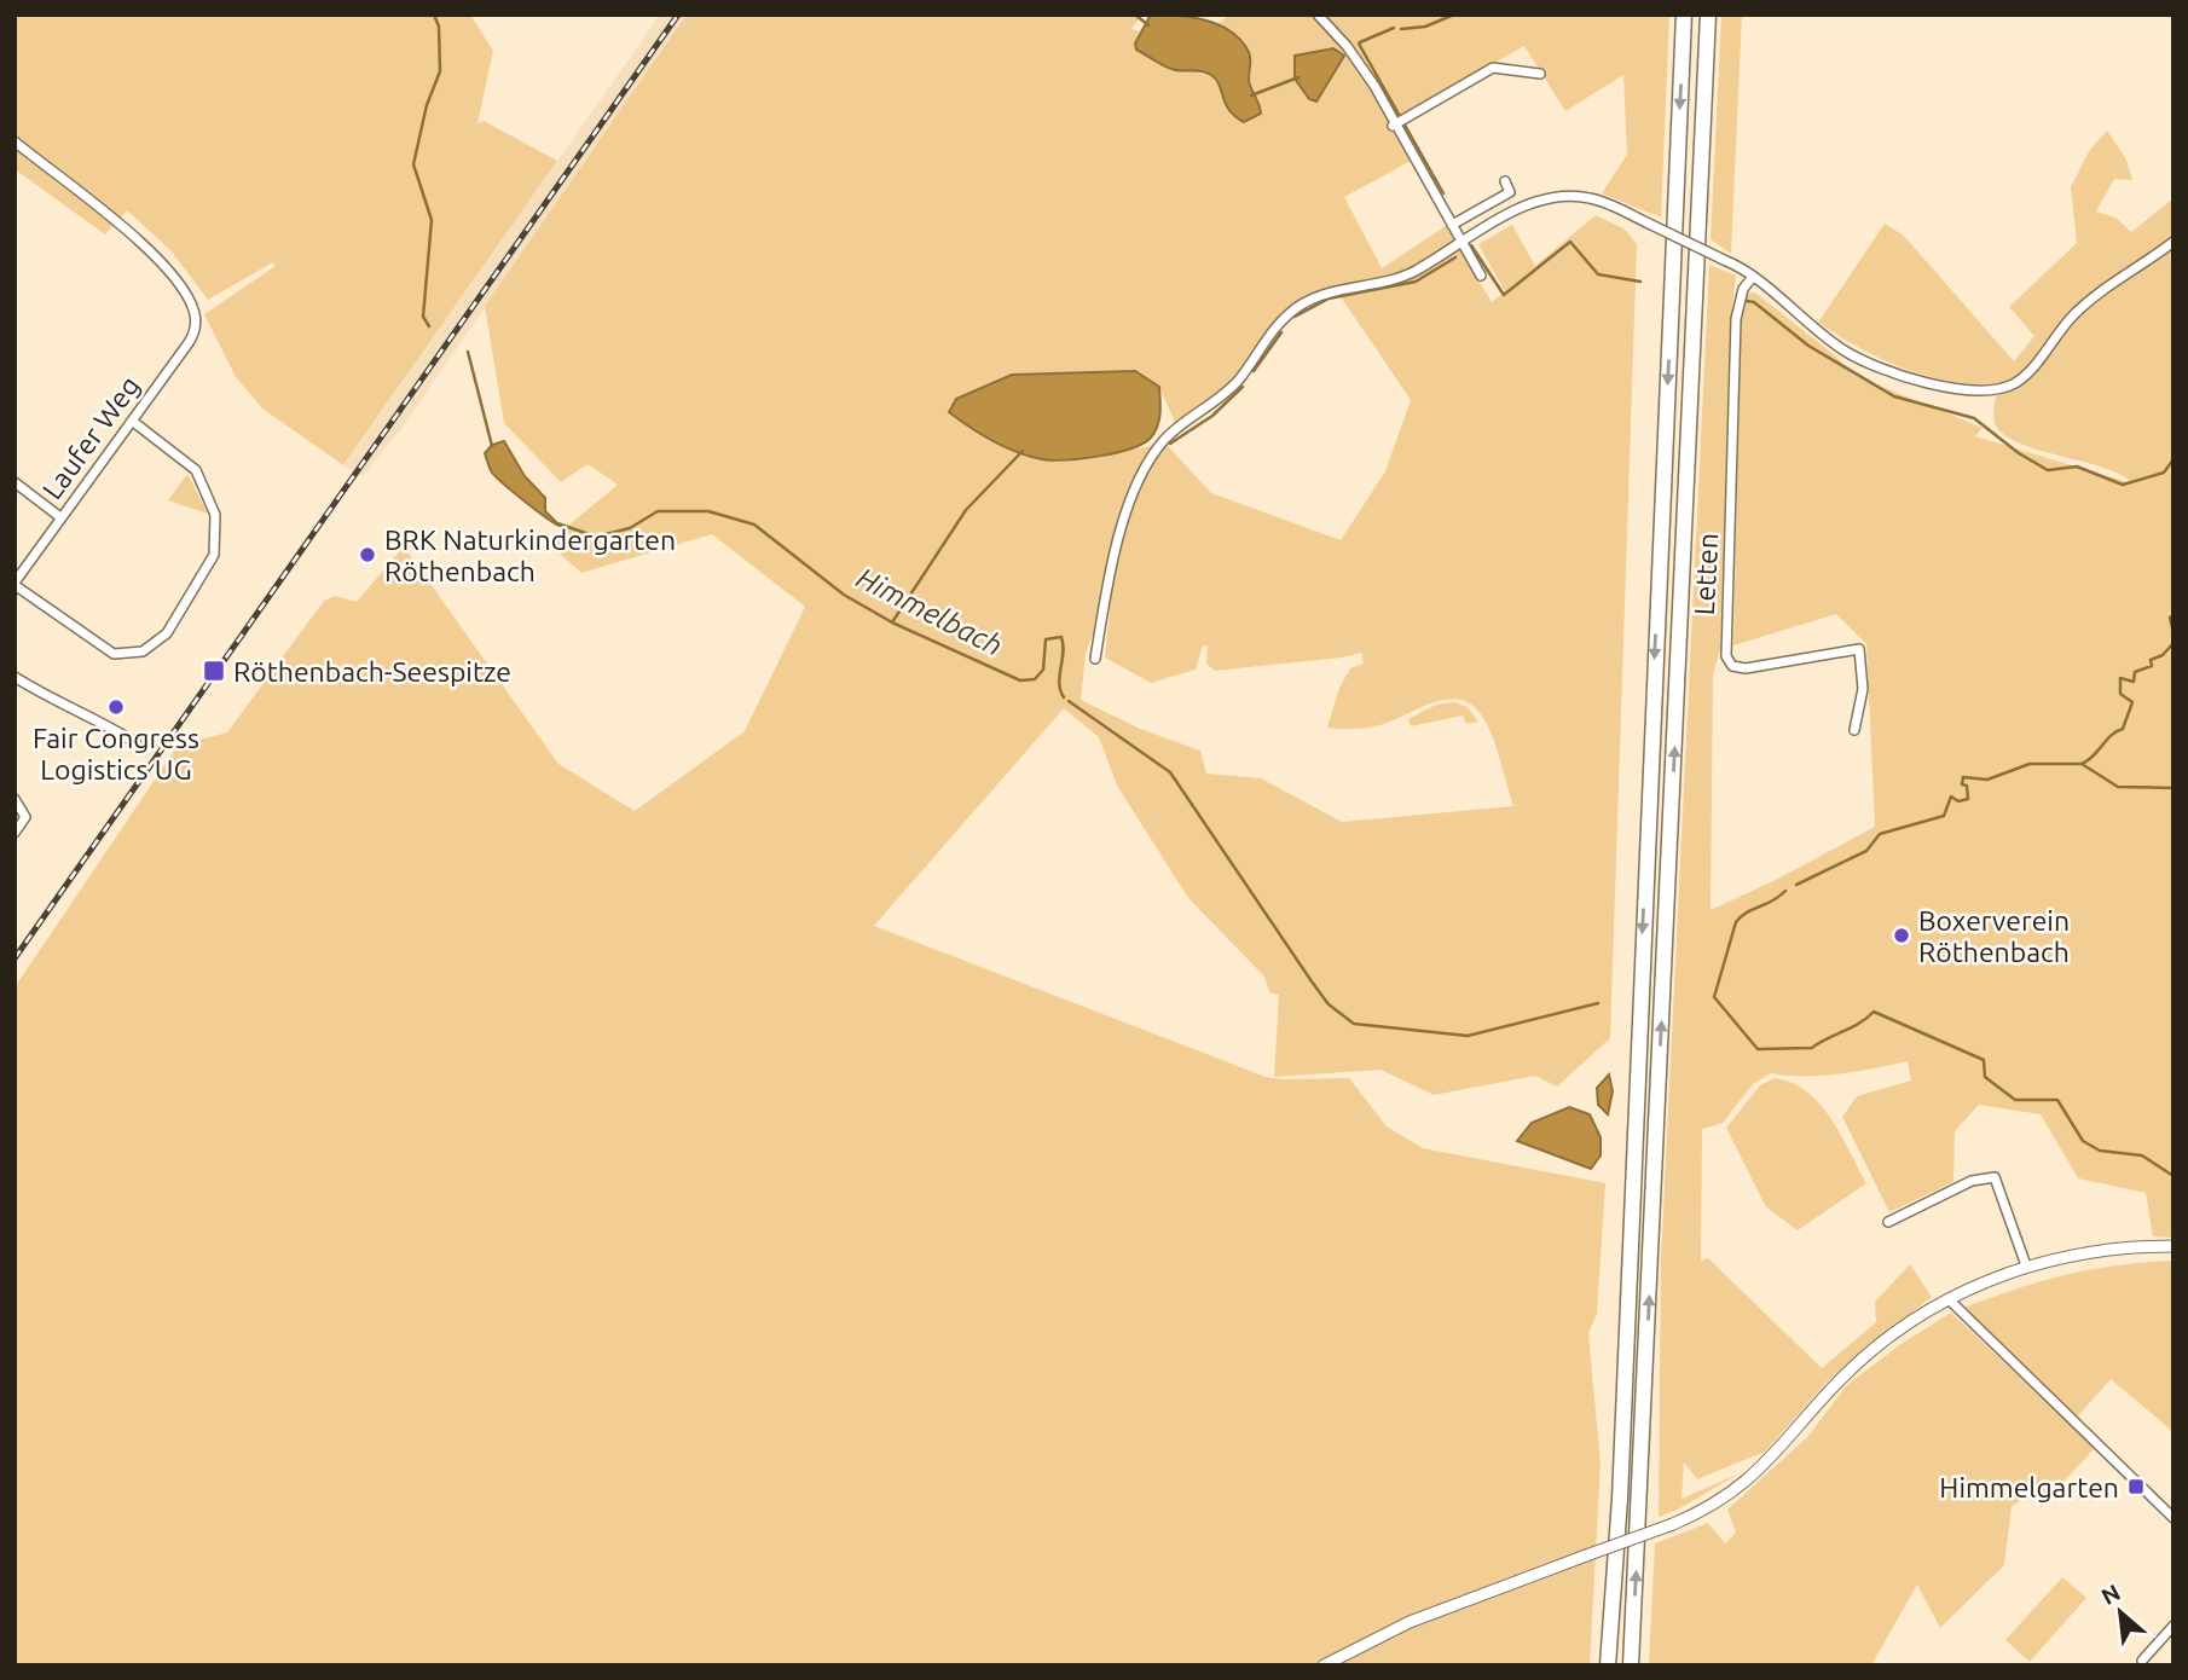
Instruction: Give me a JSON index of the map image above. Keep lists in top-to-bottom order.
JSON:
{
  "streets": {
    "street": ["Laufer Weg", "Letten"]
  },
  "water": ["Himmelbach"],
  "places": {
    "other": ["BRK Naturkindergarten Röthenbach", "Fair Congress Logistics UG", "Boxerverein Röthenbach"],
    "transit": ["Röthenbach-Seespitze", "Himmelgarten"]
  },
  "north": "top left"
}
